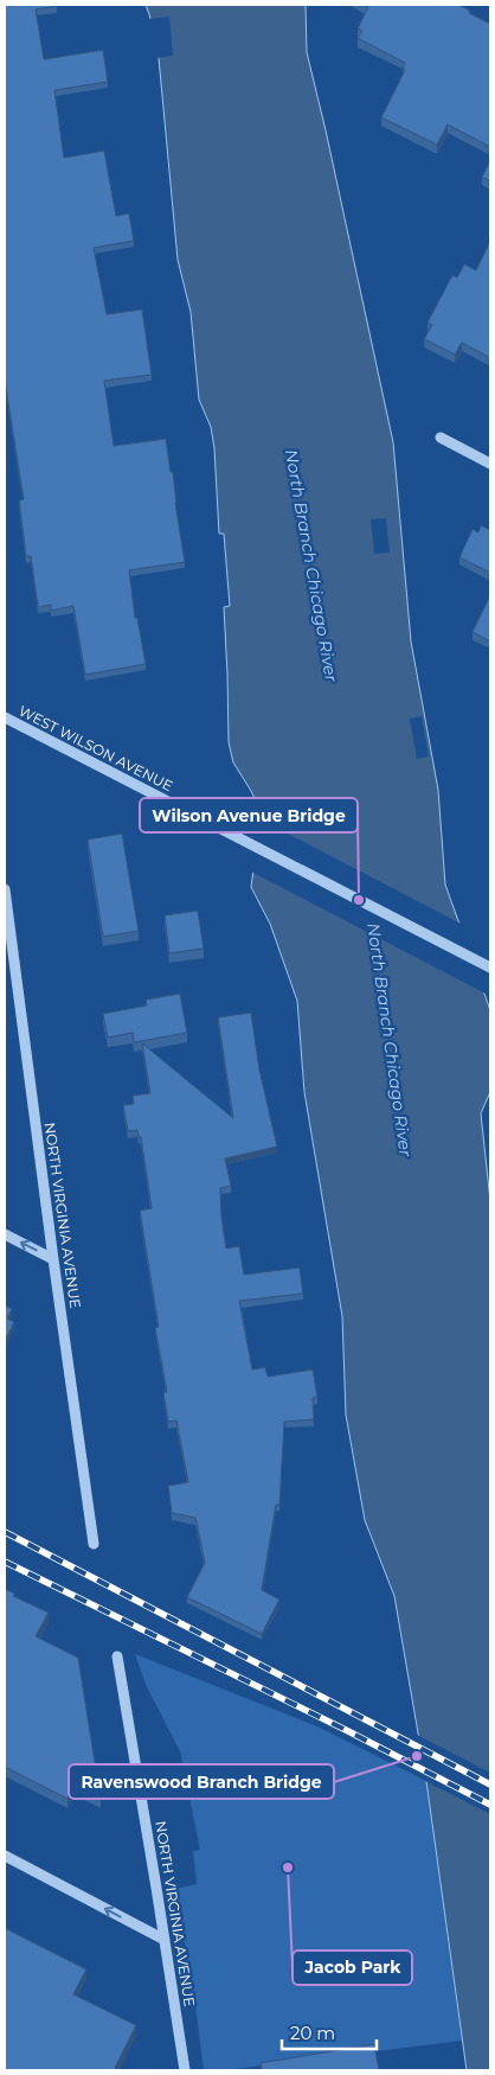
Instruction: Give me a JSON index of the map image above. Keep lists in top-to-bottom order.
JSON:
{
  "streets": {
    "street": ["WEST WILSON AVENUE", "NORTH VIRGINIA AVENUE"]
  },
  "water": ["North Branch Chicago River"],
  "places": ["Wilson Avenue Bridge", "Ravenswood Branch Bridge", "Jacob Park"],
  "scale_bar": "20 m"
}
